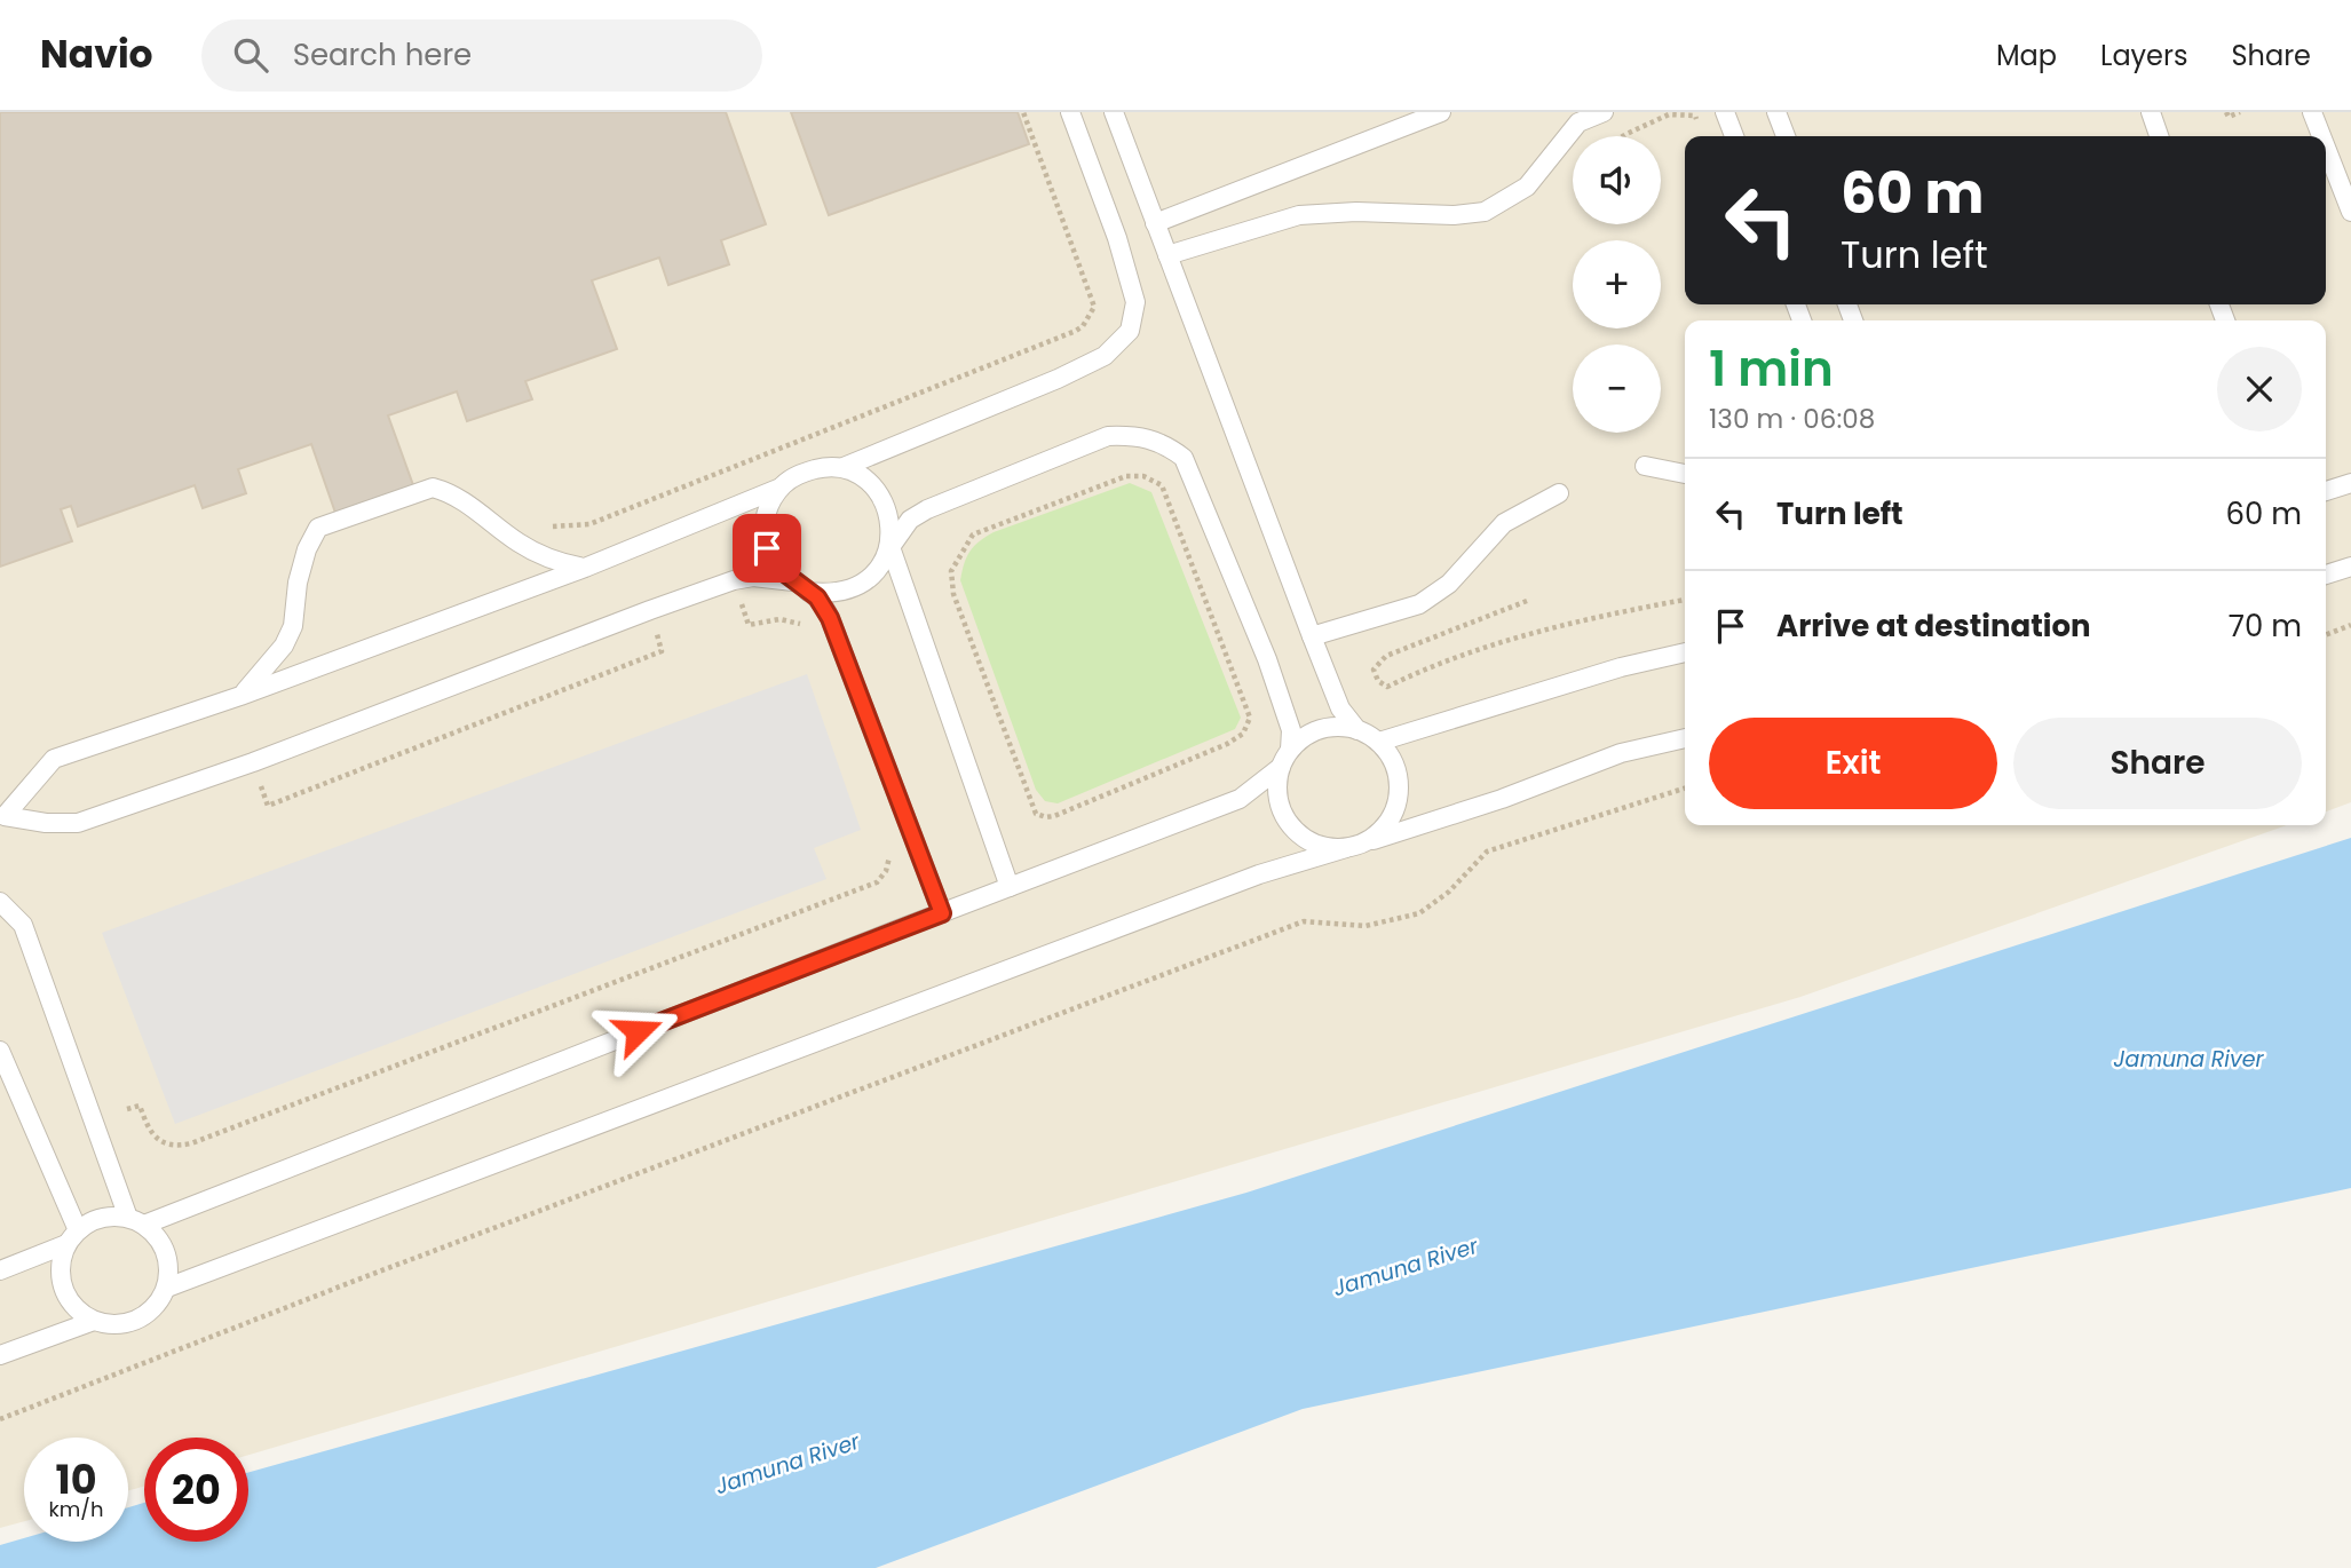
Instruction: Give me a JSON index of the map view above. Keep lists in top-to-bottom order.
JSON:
{
  "water": ["Jamuna River"],
  "page": {
    "header": "Navio",
    "search": "Search here",
    "nav": ["Map", "Layers", "Share"],
    "map_buttons": ["+", "−"],
    "turn": ["60 m", "Turn left"],
    "heading": ["1 min", "130 m · 06:08"],
    "list": [
      {
        "name": "Turn left",
        "value": "60 m"
      },
      {
        "name": "Arrive at destination",
        "value": "70 m"
      }
    ],
    "buttons": ["Exit", "Share"],
    "speed": "10 km/h",
    "limit": "20"
  }
}
